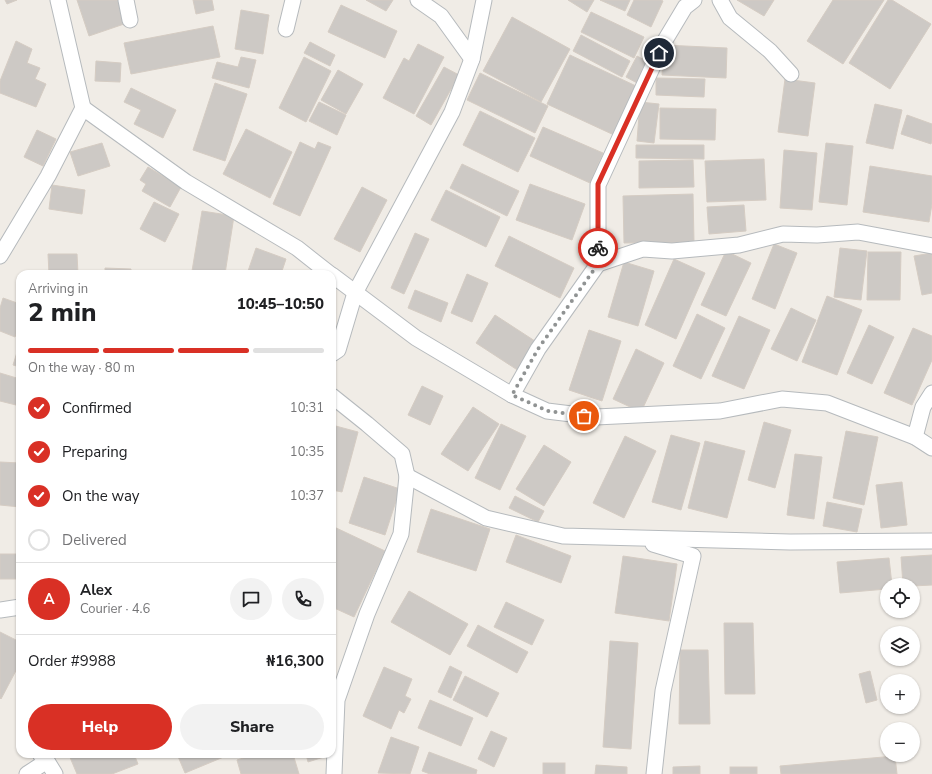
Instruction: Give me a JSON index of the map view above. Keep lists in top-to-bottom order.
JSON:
{
  "page": {
    "heading": ["2 min", "Arriving in", "10:45–10:50"],
    "panel": [
      "Alex",
      "Courier · 4.6",
      "Order #9988",
      "₦16,300"
    ],
    "bar": "On the way · 80 m",
    "list": [
      ["Confirmed", "10:31"],
      ["Preparing", "10:35"],
      ["On the way", "10:37"],
      "Delivered"
    ],
    "map_buttons": ["+", "−"],
    "round": "A",
    "buttons": ["Help", "Share"]
  }
}
